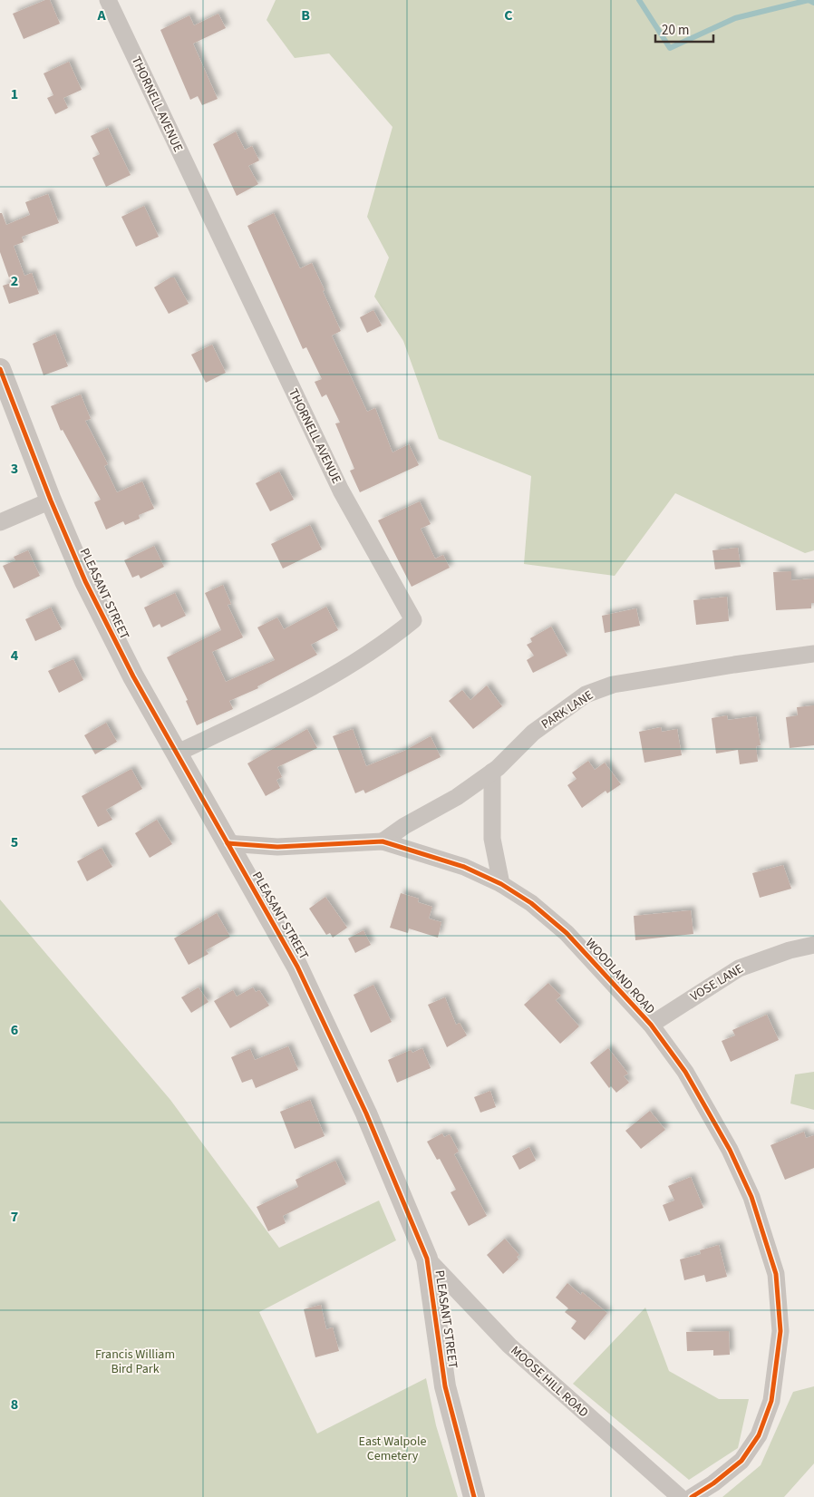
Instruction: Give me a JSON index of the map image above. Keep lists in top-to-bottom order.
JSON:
{
  "streets": {
    "street": [
      "THORNELL AVENUE",
      "PLEASANT STREET",
      "PARK LANE",
      "WOODLAND ROAD",
      "VOSE LANE",
      "MOOSE HILL ROAD"
    ]
  },
  "crossings": [
    ["THORNELL AVENUE", "PLEASANT STREET"],
    ["PLEASANT STREET", "WOODLAND ROAD"],
    ["PLEASANT STREET", "MOOSE HILL ROAD"],
    ["PARK LANE", "WOODLAND ROAD"],
    ["WOODLAND ROAD", "VOSE LANE"]
  ],
  "parks": ["Francis William Bird Park", "East Walpole Cemetery"],
  "scale_bar": "20 m",
  "grid": {
    "columns": ["A", "B", "C"],
    "rows": [
      "1",
      "2",
      "3",
      "4",
      "5",
      "6",
      "7",
      "8"
    ]
  }
}
